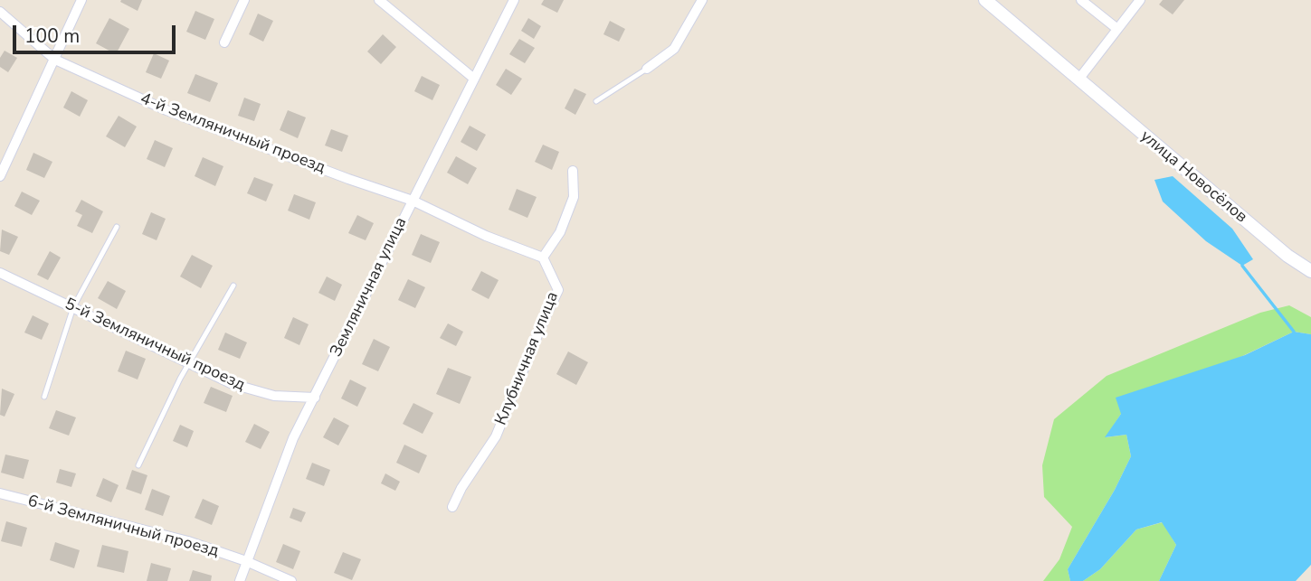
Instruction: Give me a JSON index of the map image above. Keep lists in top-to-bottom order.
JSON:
{
  "streets": {
    "street": [
      "4-й Земляничный проезд",
      "улица Новосёлов",
      "Земляничная улица",
      "5-й Земляничный проезд",
      "Клубничная улица",
      "6-й Земляничный проезд"
    ]
  },
  "crossings": [
    ["4-й Земляничный проезд", "Земляничная улица"],
    ["4-й Земляничный проезд", "Клубничная улица"],
    ["Земляничная улица", "5-й Земляничный проезд"],
    ["Земляничная улица", "6-й Земляничный проезд"]
  ],
  "scale_bar": "100 m"
}
